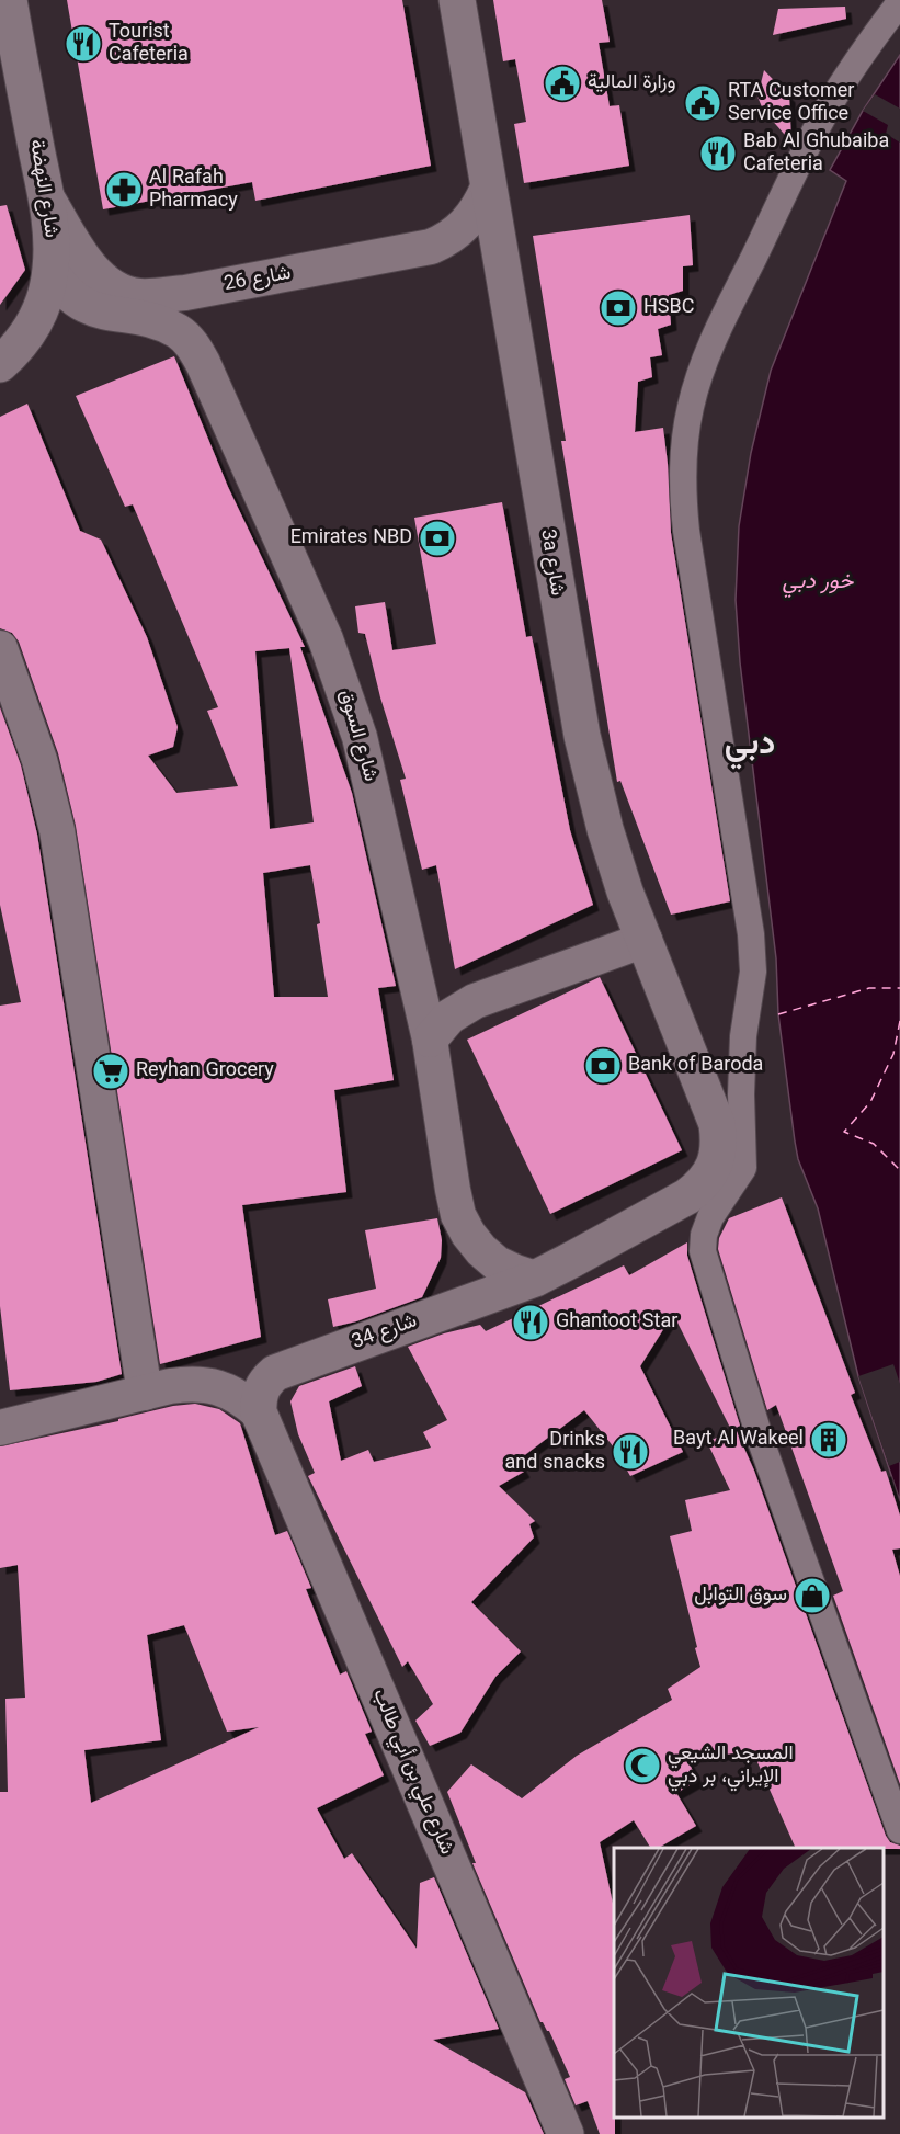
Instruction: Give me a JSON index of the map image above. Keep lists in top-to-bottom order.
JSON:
{
  "streets": {
    "street": [
      "شارع النهضة",
      "شارع 26",
      "3a شارع",
      "شارع السوق",
      "شارع 34",
      "شارع علي بن أبي طالب"
    ]
  },
  "crossings": [
    ["شارع النهضة", "شارع 26"],
    ["شارع النهضة", "شارع السوق"],
    ["شارع 26", "3a شارع"],
    ["3a شارع", "شارع 34"],
    ["شارع السوق", "شارع 34"],
    ["شارع 34", "شارع علي بن أبي طالب"]
  ],
  "districts": ["دبي"],
  "water": ["خور دبي"],
  "places": {
    "restaurant": [
      "Tourist Cafeteria",
      "Bab Al Ghubaiba Cafeteria",
      "Ghantoot Star",
      "Drinks and snacks"
    ],
    "public building": ["وزارة المالية", "RTA Customer Service Office"],
    "pharmacy": ["Al Rafah Pharmacy"],
    "bank": ["HSBC", "Emirates NBD", "Bank of Baroda"],
    "supermarket": ["Reyhan Grocery"],
    "building": ["Bayt Al Wakeel"],
    "shop": ["سوق التوابل"],
    "mosque": ["المسجد الشيعي الإيراني، بر دبي"]
  }
}
